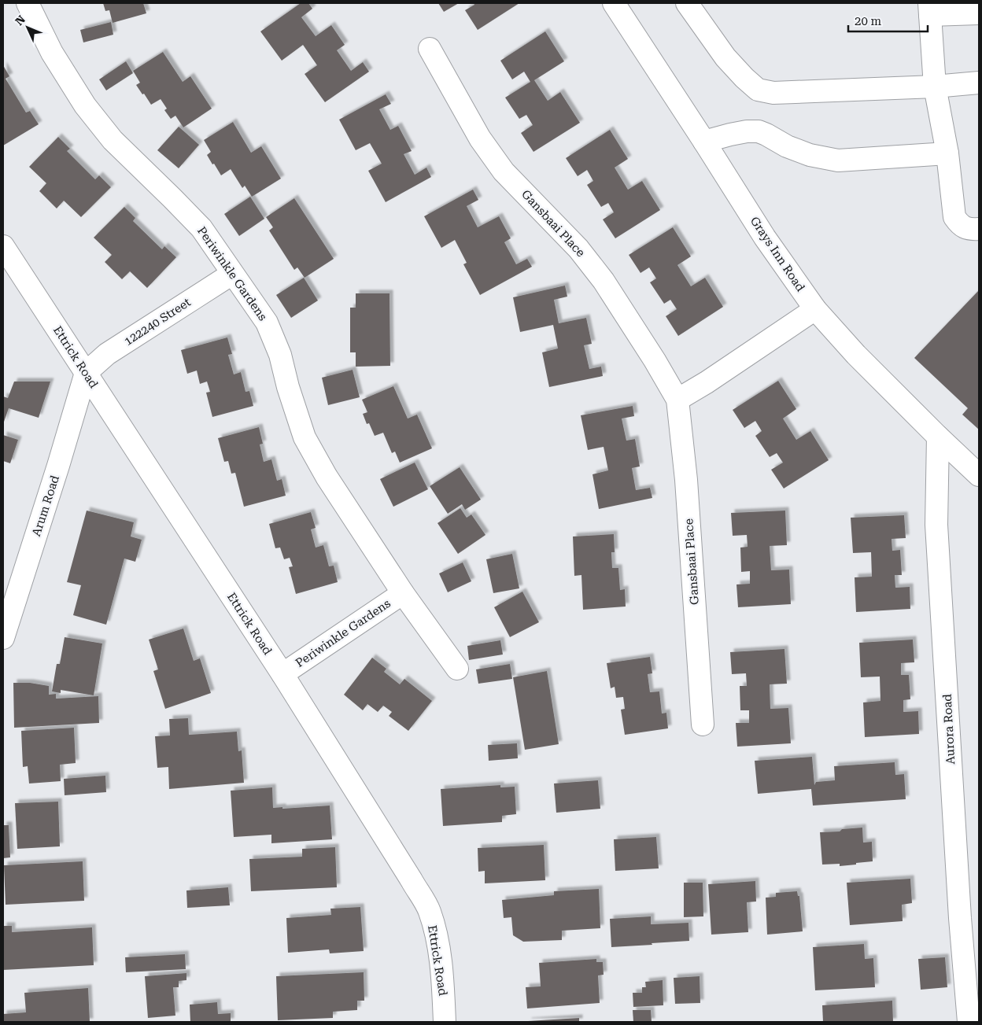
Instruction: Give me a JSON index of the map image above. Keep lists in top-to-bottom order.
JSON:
{
  "streets": {
    "street": [
      "Gansbaai Place",
      "Grays Inn Road",
      "Periwinkle Gardens",
      "122240 Street",
      "Ettrick Road",
      "Arum Road",
      "Aurora Road"
    ]
  },
  "crossings": [
    ["Grays Inn Road", "Aurora Road"],
    ["Periwinkle Gardens", "122240 Street"],
    ["Periwinkle Gardens", "Ettrick Road"],
    ["122240 Street", "Ettrick Road"],
    ["122240 Street", "Arum Road"],
    ["Ettrick Road", "Arum Road"]
  ],
  "scale_bar": "20 m",
  "north": "top left"
}
